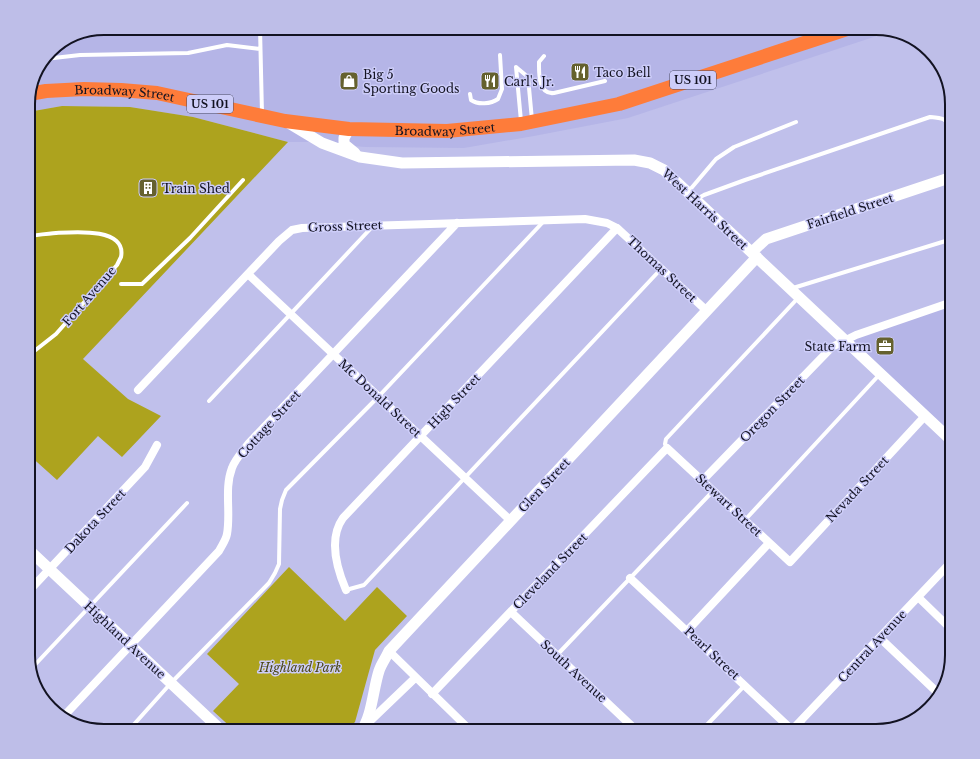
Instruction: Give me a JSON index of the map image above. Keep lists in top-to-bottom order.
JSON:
{
  "streets": {
    "highway": ["US 101", "Broadway Street"],
    "street": [
      "West Harris Street",
      "Fairfield Street",
      "Gross Street",
      "Thomas Street",
      "Mc Donald Street",
      "High Street",
      "Oregon Street",
      "Cottage Street",
      "Glen Street",
      "Nevada Street",
      "Stewart Street",
      "Dakota Street",
      "Cleveland Street",
      "Highland Avenue",
      "Central Avenue",
      "Pearl Street",
      "South Avenue"
    ],
    "lane": ["Fort Avenue"]
  },
  "crossings": [
    ["Broadway Street", "West Harris Street"],
    ["West Harris Street", "Fairfield Street"],
    ["West Harris Street", "Oregon Street"],
    ["West Harris Street", "Glen Street"],
    ["West Harris Street", "Nevada Street"],
    ["Fairfield Street", "Glen Street"],
    ["Gross Street", "Thomas Street"],
    ["Gross Street", "Mc Donald Street"],
    ["Gross Street", "High Street"],
    ["Gross Street", "Cottage Street"],
    ["Thomas Street", "High Street"],
    ["Thomas Street", "Glen Street"],
    ["Mc Donald Street", "High Street"],
    ["Mc Donald Street", "Cottage Street"],
    ["Mc Donald Street", "Glen Street"],
    ["Oregon Street", "Stewart Street"],
    ["Cottage Street", "Highland Avenue"],
    ["Nevada Street", "Stewart Street"],
    ["Stewart Street", "Cleveland Street"],
    ["Dakota Street", "Highland Avenue"],
    ["Cleveland Street", "South Avenue"]
  ],
  "parks": ["Highland Park"],
  "places": {
    "restaurant": ["Taco Bell", "Carl's Jr."],
    "shop": ["Big 5 Sporting Goods"],
    "building": ["Train Shed"],
    "office": ["State Farm"]
  }
}
